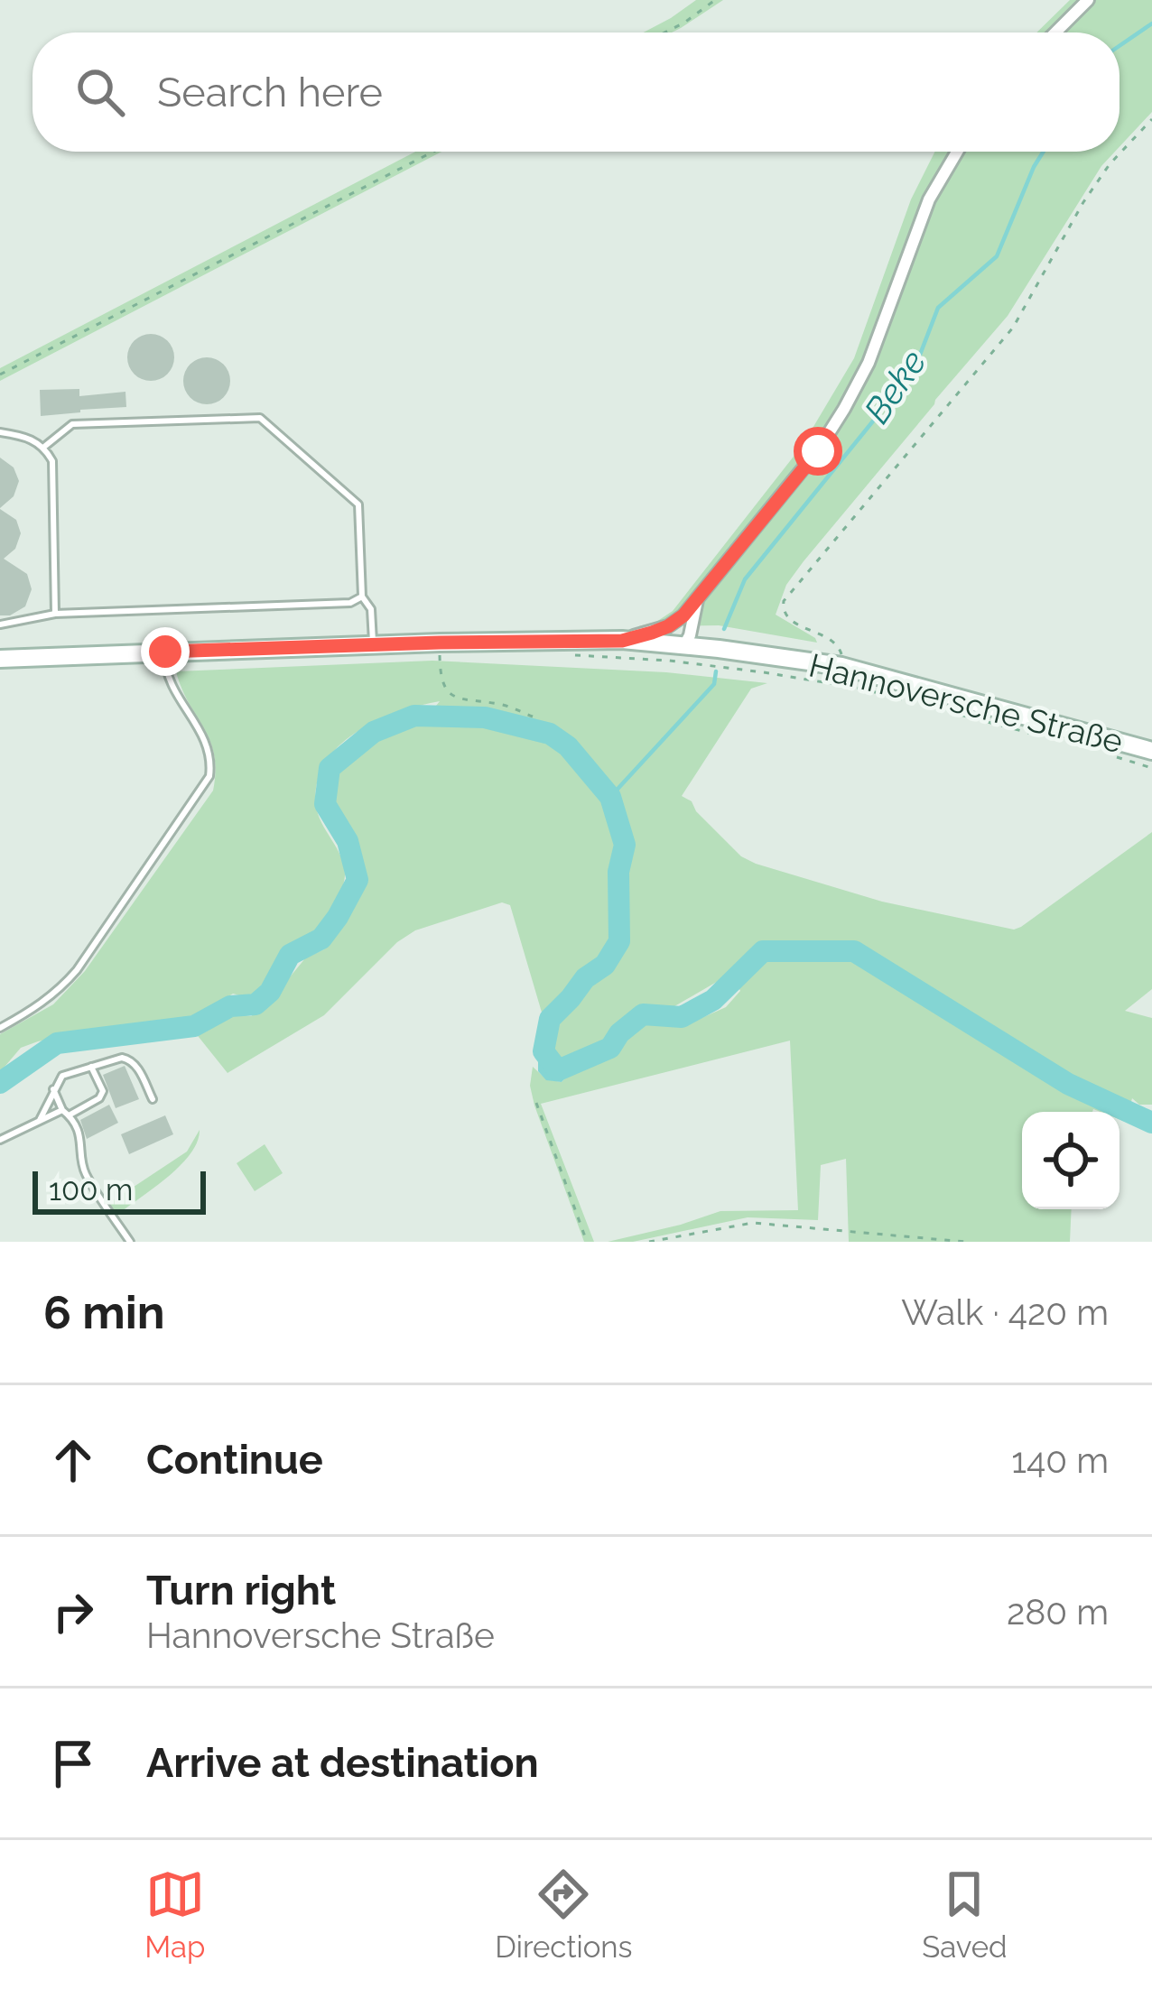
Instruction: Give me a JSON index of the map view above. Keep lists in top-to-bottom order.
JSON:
{
  "streets": {
    "main road": ["Hannoversche Straße"]
  },
  "water": ["Beke"],
  "scale_bar": "100 m",
  "page": {
    "search": "Search here",
    "scale": "100 m",
    "heading": ["6 min", "Walk · 420 m"],
    "list": [
      ["Continue", "140 m"],
      ["Turn right", "Hannoversche Straße", "280 m"],
      "Arrive at destination"
    ],
    "nav": ["Map", "Directions", "Saved"]
  }
}
